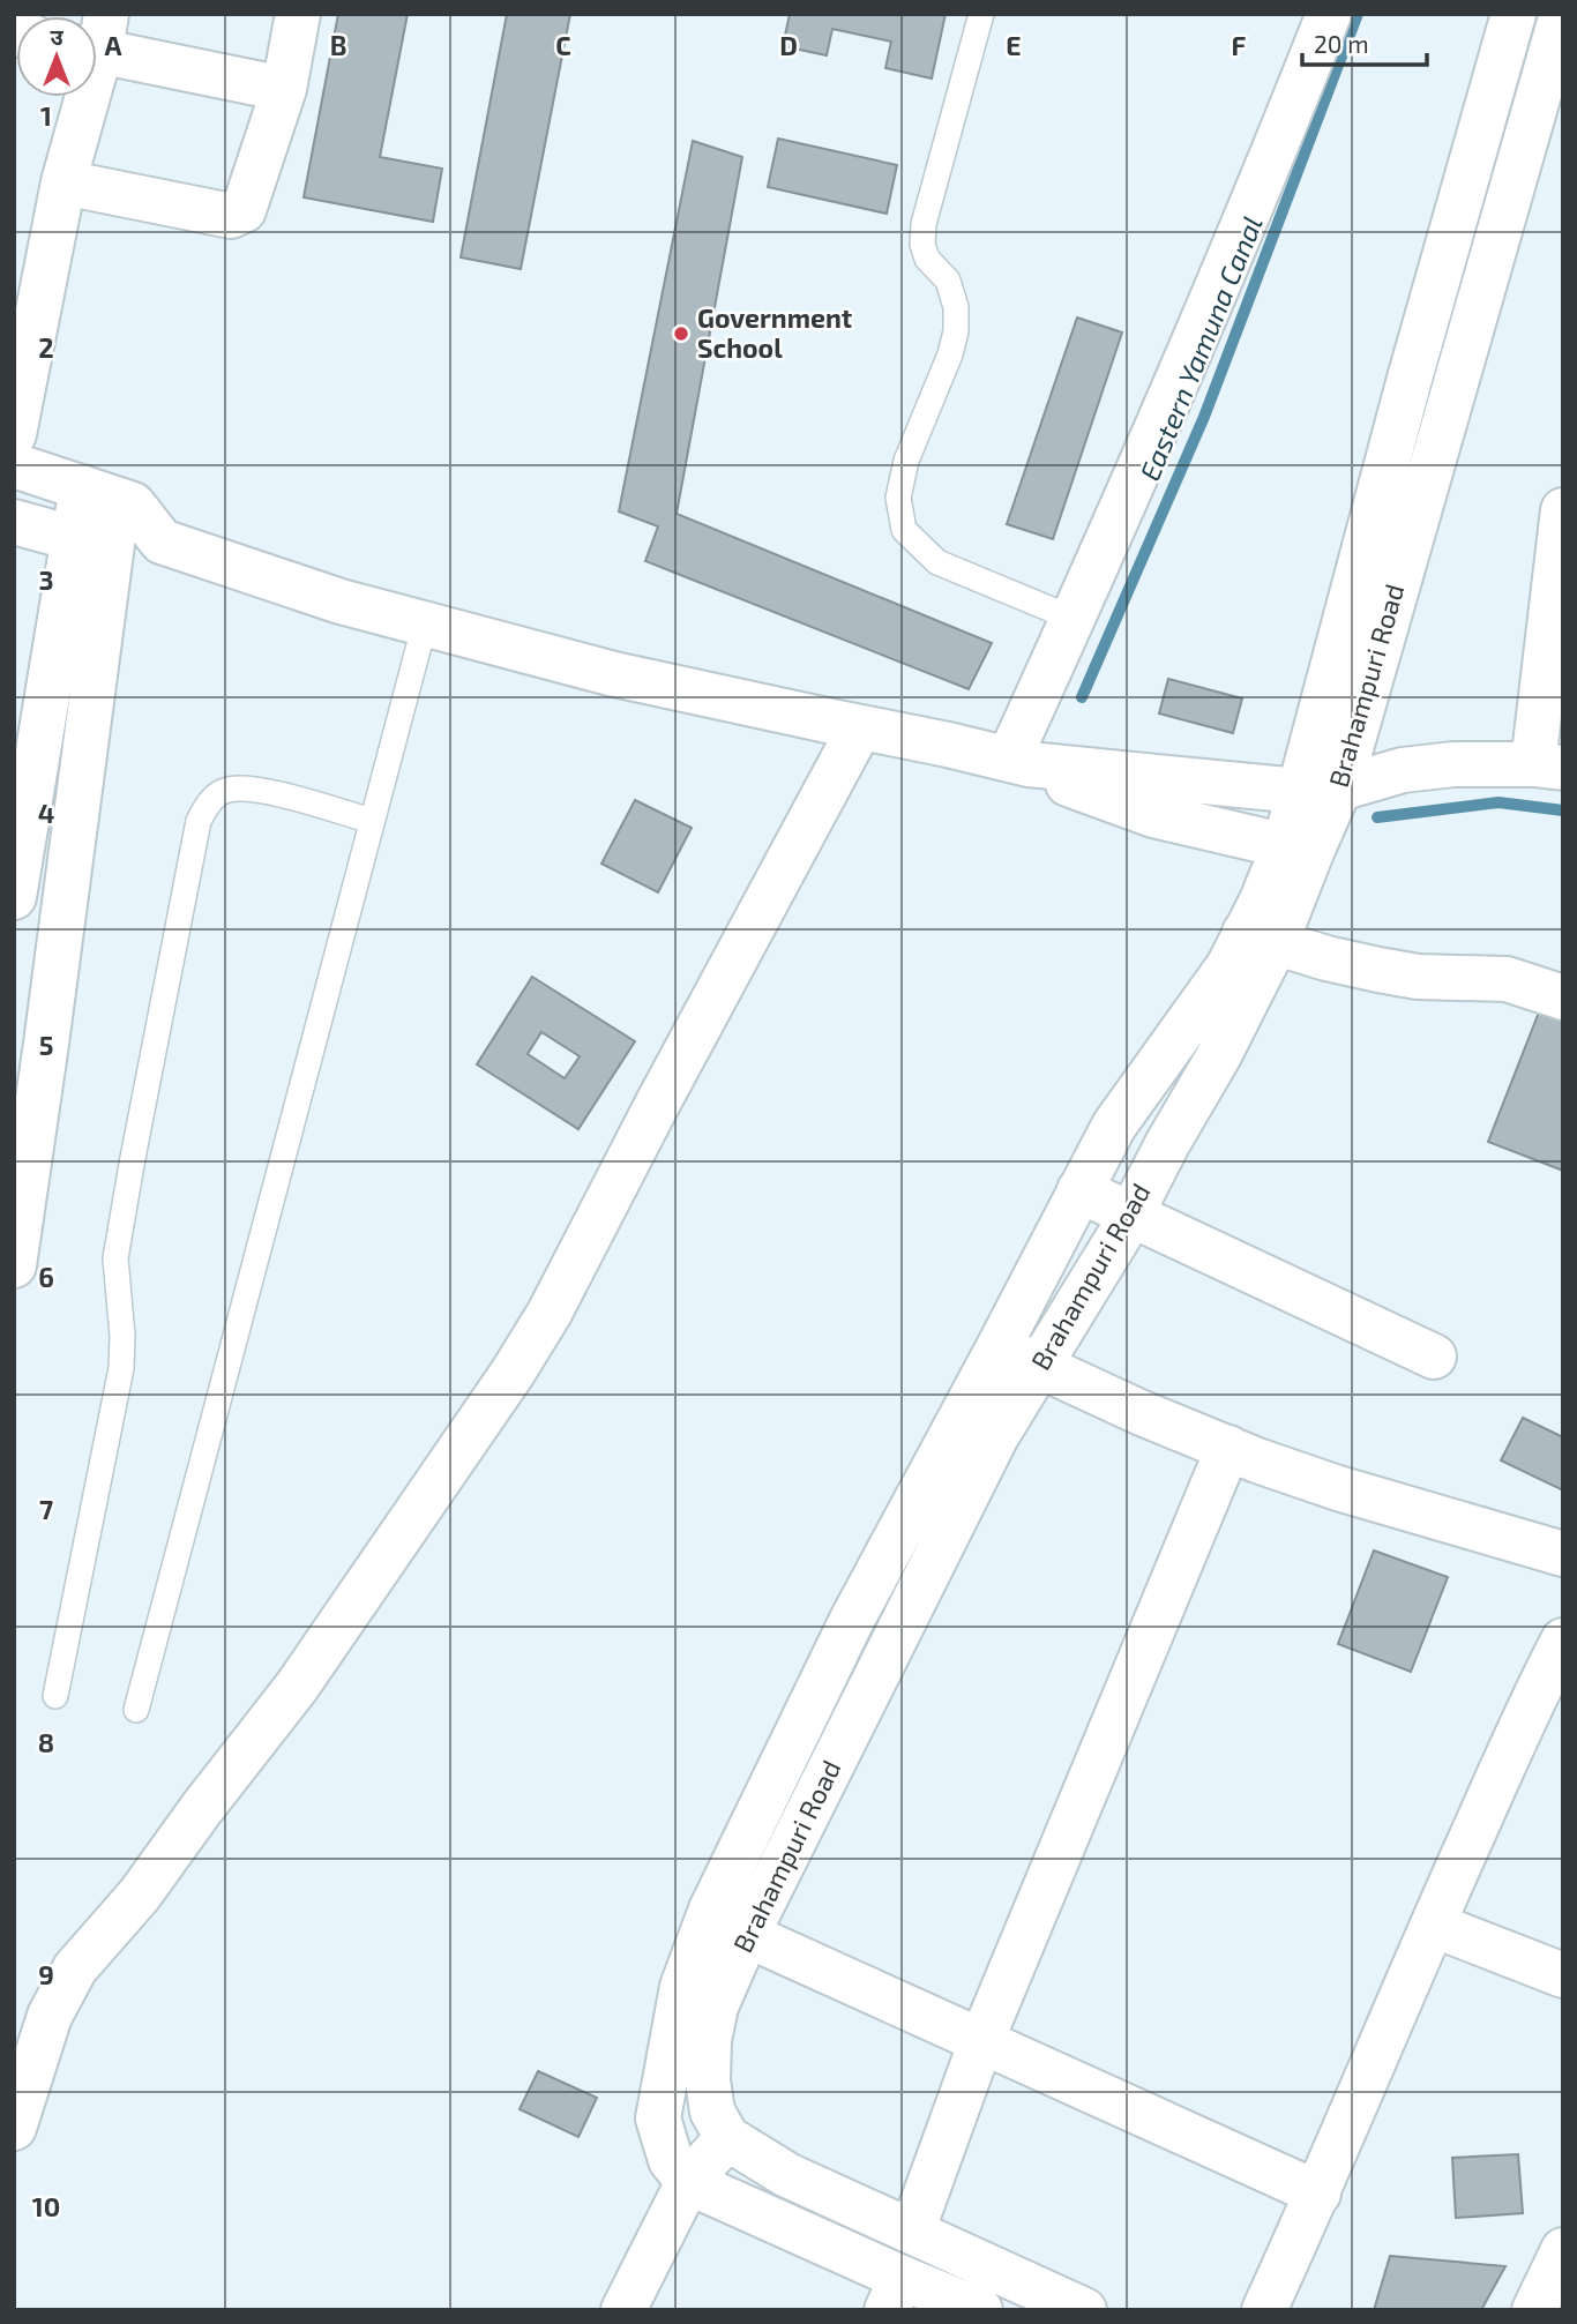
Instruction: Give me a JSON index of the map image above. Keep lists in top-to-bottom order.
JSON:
{
  "streets": {
    "street": ["Brahampuri Road"]
  },
  "water": ["Eastern Yamuna Canal"],
  "places": ["Government School"],
  "scale_bar": "20 m",
  "north": "top",
  "grid": {
    "columns": [
      "A",
      "B",
      "C",
      "D",
      "E",
      "F"
    ],
    "rows": [
      "1",
      "2",
      "3",
      "4",
      "5",
      "6",
      "7",
      "8",
      "9",
      "10"
    ]
  }
}
